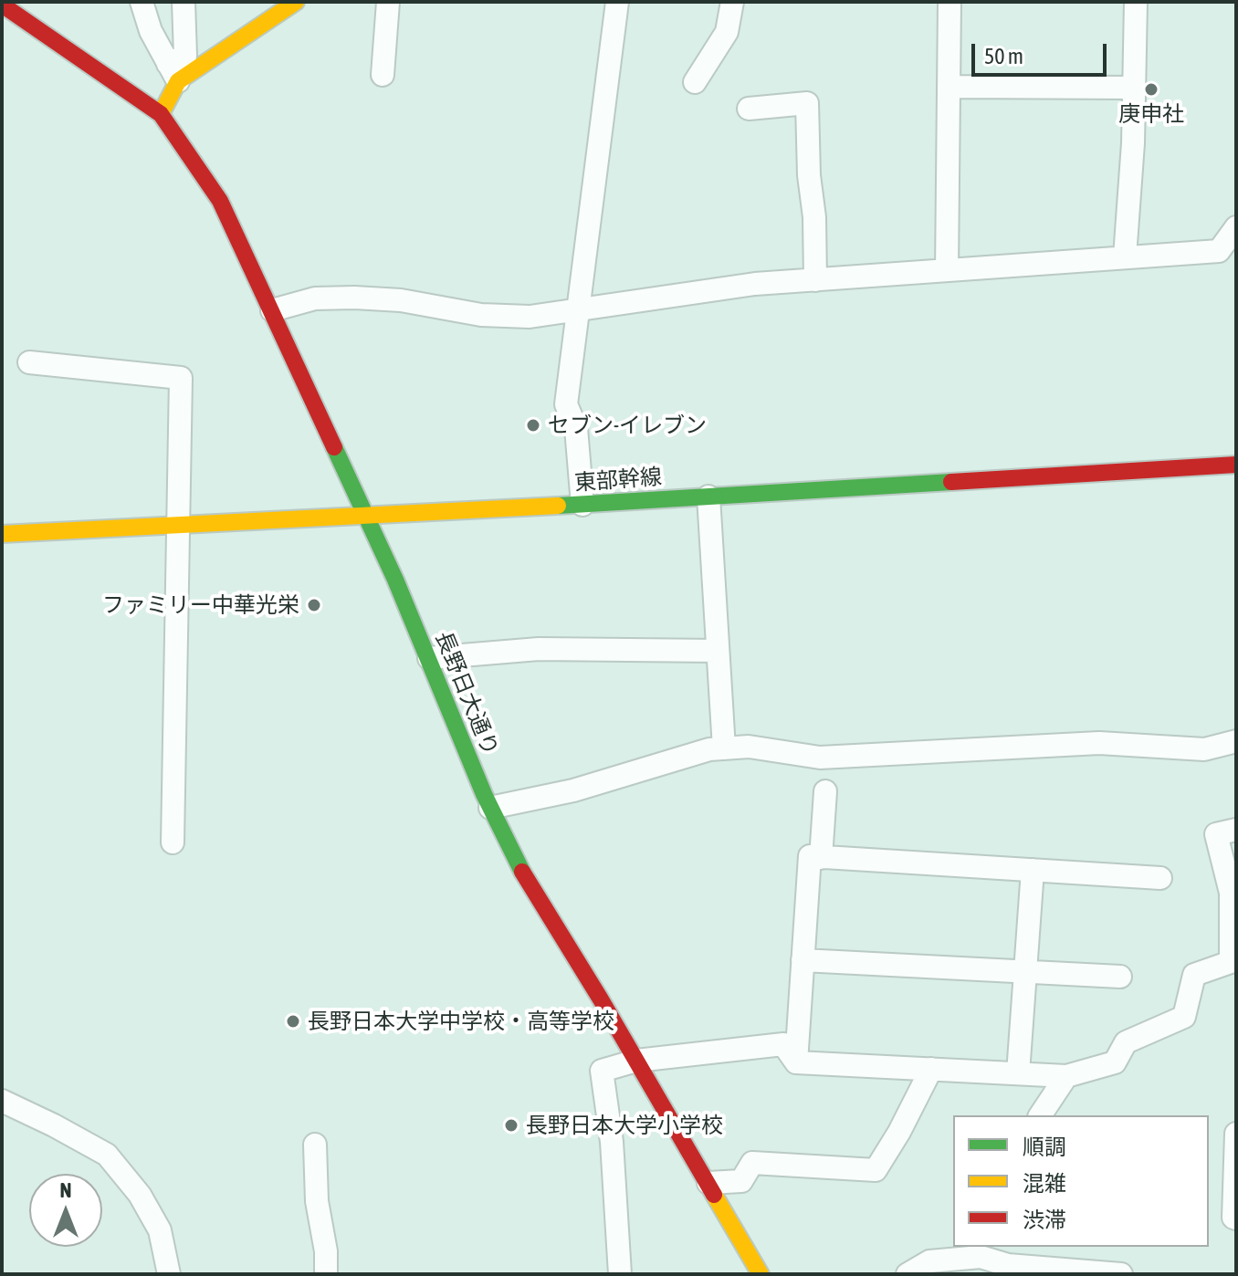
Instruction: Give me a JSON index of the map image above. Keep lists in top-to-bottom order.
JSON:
{
  "streets": {
    "street": ["東部幹線", "長野日大通り"]
  },
  "crossings": [
    ["東部幹線", "長野日大通り"]
  ],
  "places": [
    "庚申社",
    "セブン-イレブン",
    "ファミリー中華光栄",
    "長野日本大学中学校・高等学校",
    "長野日本大学小学校"
  ],
  "legend": ["順調", "混雑", "渋滞"],
  "scale_bar": "50 m",
  "north": "top"
}
